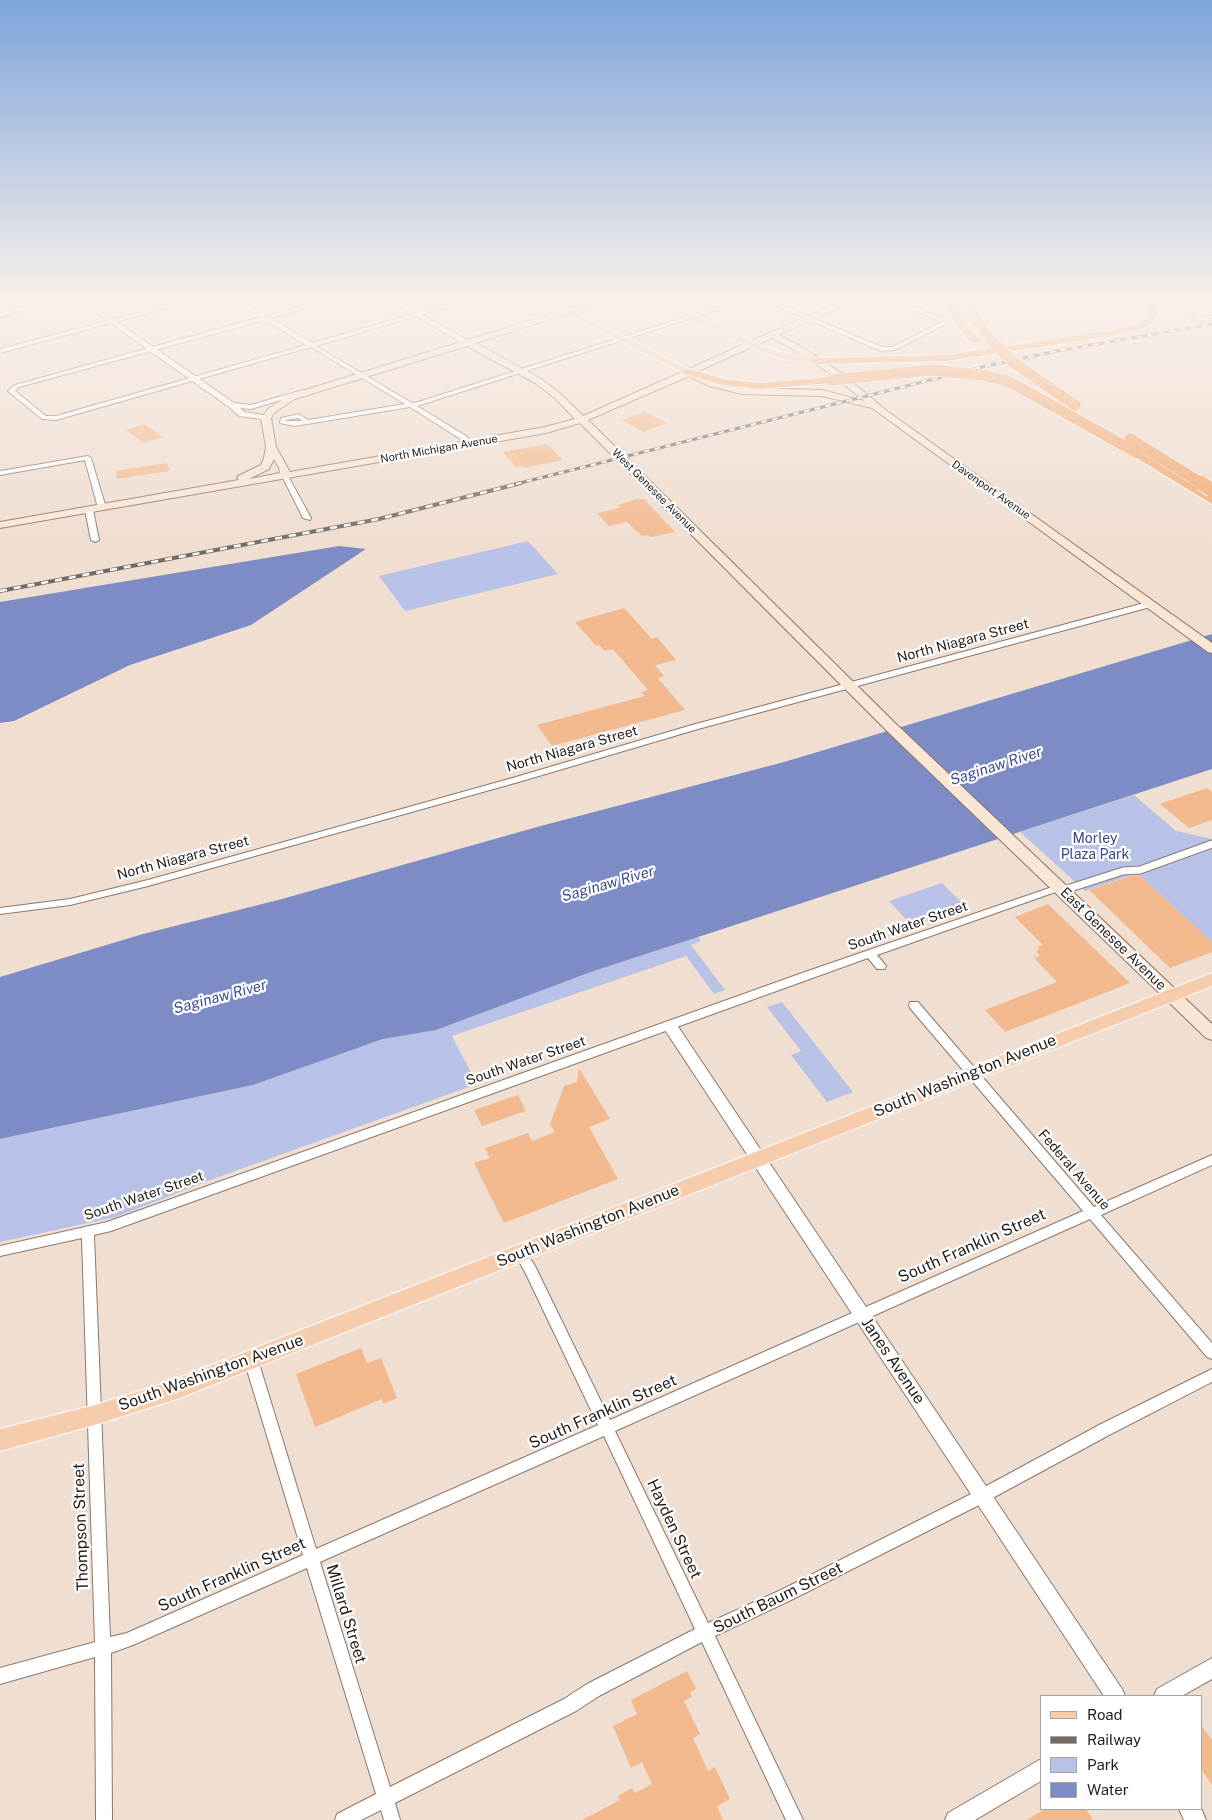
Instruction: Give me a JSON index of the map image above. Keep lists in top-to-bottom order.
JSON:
{
  "streets": {
    "main road": [
      "North Michigan Avenue",
      "Davenport Avenue",
      "West Genesee Avenue",
      "East Genesee Avenue",
      "South Washington Avenue"
    ],
    "street": [
      "North Niagara Street",
      "South Water Street",
      "Federal Avenue",
      "South Franklin Street",
      "Janes Avenue",
      "Thompson Street",
      "Hayden Street",
      "South Baum Street",
      "Millard Street"
    ]
  },
  "crossings": [
    ["North Michigan Avenue", "West Genesee Avenue"],
    ["Davenport Avenue", "North Niagara Street"],
    ["West Genesee Avenue", "North Niagara Street"],
    ["West Genesee Avenue", "East Genesee Avenue"],
    ["South Water Street", "East Genesee Avenue"],
    ["South Water Street", "Janes Avenue"],
    ["South Water Street", "Thompson Street"],
    ["East Genesee Avenue", "South Washington Avenue"],
    ["South Washington Avenue", "Federal Avenue"],
    ["South Washington Avenue", "Janes Avenue"],
    ["South Washington Avenue", "Thompson Street"],
    ["South Washington Avenue", "Hayden Street"],
    ["South Washington Avenue", "Millard Street"],
    ["Federal Avenue", "South Franklin Street"],
    ["South Franklin Street", "Janes Avenue"],
    ["South Franklin Street", "Thompson Street"],
    ["South Franklin Street", "Hayden Street"],
    ["South Franklin Street", "Millard Street"],
    ["Janes Avenue", "South Baum Street"],
    ["Hayden Street", "South Baum Street"],
    ["South Baum Street", "Millard Street"]
  ],
  "water": ["Saginaw River"],
  "parks": ["Morley Plaza Park"],
  "legend": [
    "Road",
    "Railway",
    "Park",
    "Water"
  ]
}
